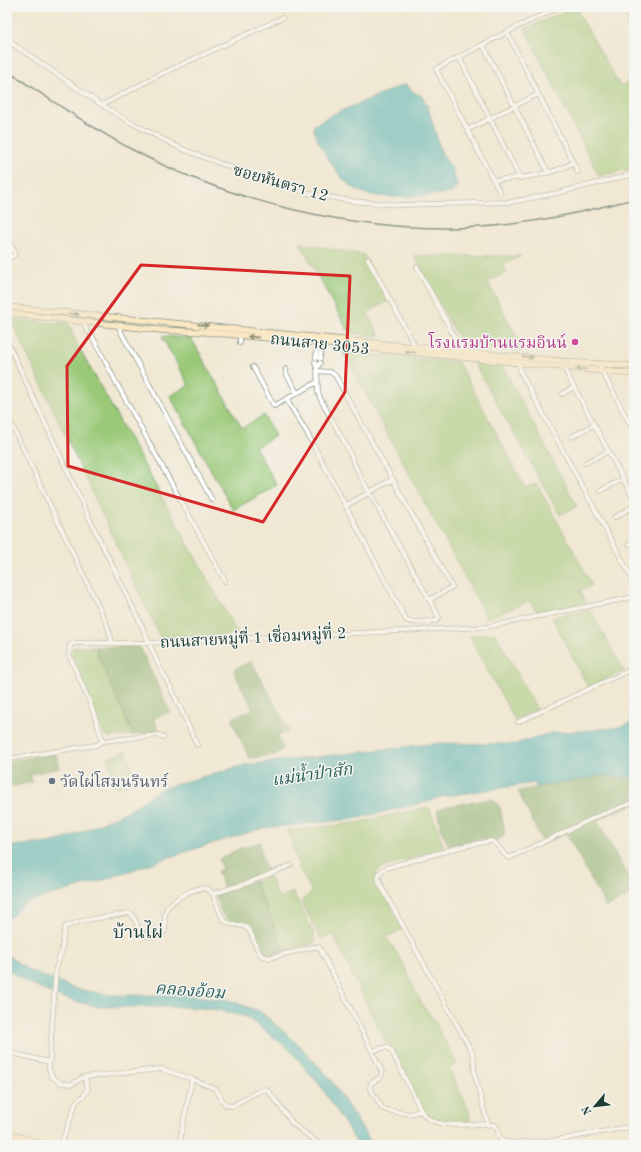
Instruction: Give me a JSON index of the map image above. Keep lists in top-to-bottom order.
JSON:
{
  "streets": {
    "main road": ["ถนนสาย 3053"],
    "street": ["ซอยหันตรา 12", "ถนนสายหมู่ที่ 1 เชื่อมหมู่ที่ 2"]
  },
  "districts": ["บ้านไผ่"],
  "water": ["แม่น้ำป่าสัก", "คลองอ้อม"],
  "places": ["โรงแรมบ้านแรมอินน์", "วัดไผ่โสมนรินทร์"],
  "north": "bottom left"
}
